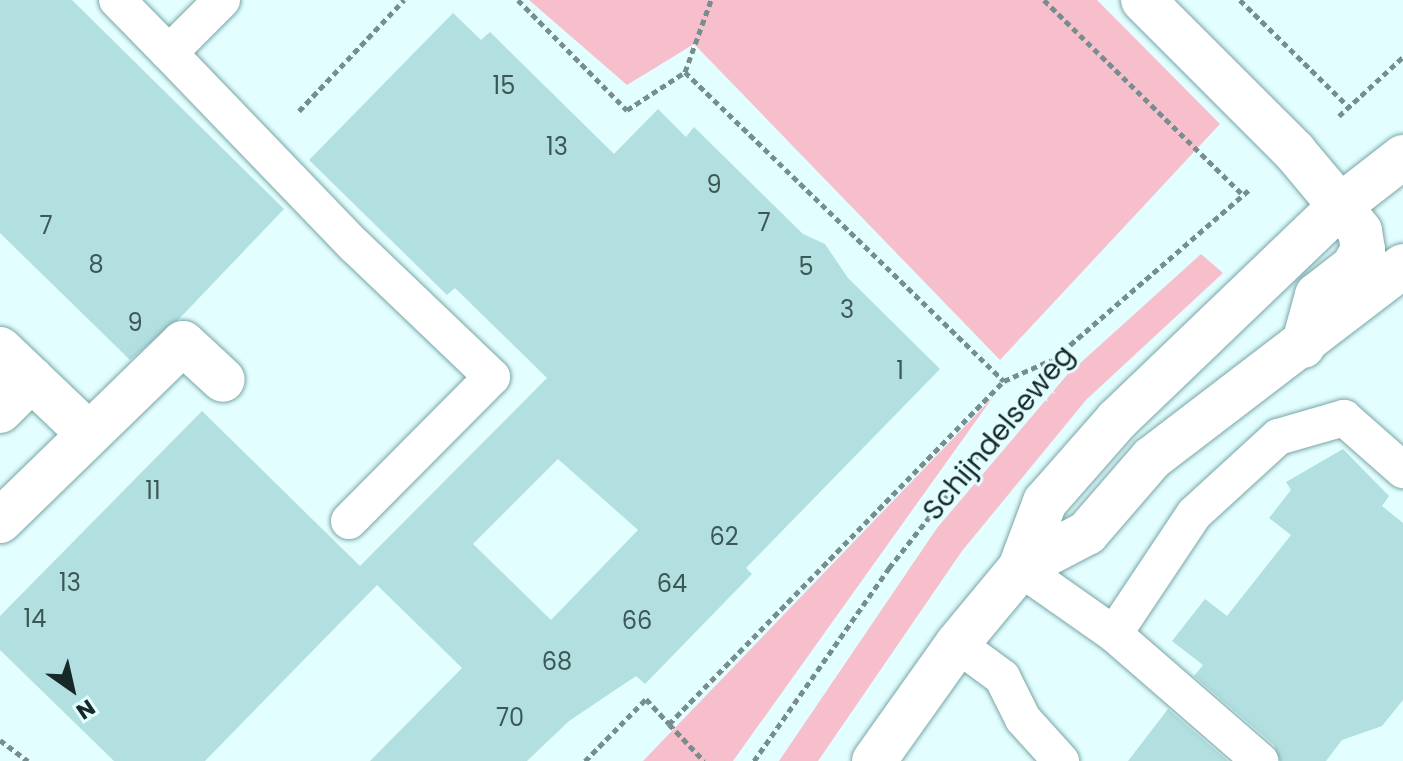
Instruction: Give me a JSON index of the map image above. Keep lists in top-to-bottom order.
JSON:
{
  "streets": {
    "path": ["Schijndelseweg"]
  },
  "house_numbers": [
    "15",
    "13",
    "9",
    "7",
    "7",
    "8",
    "5",
    "3",
    "9",
    "1",
    "11",
    "62",
    "13",
    "64",
    "14",
    "66",
    "68",
    "70"
  ],
  "north": "bottom right"
}
